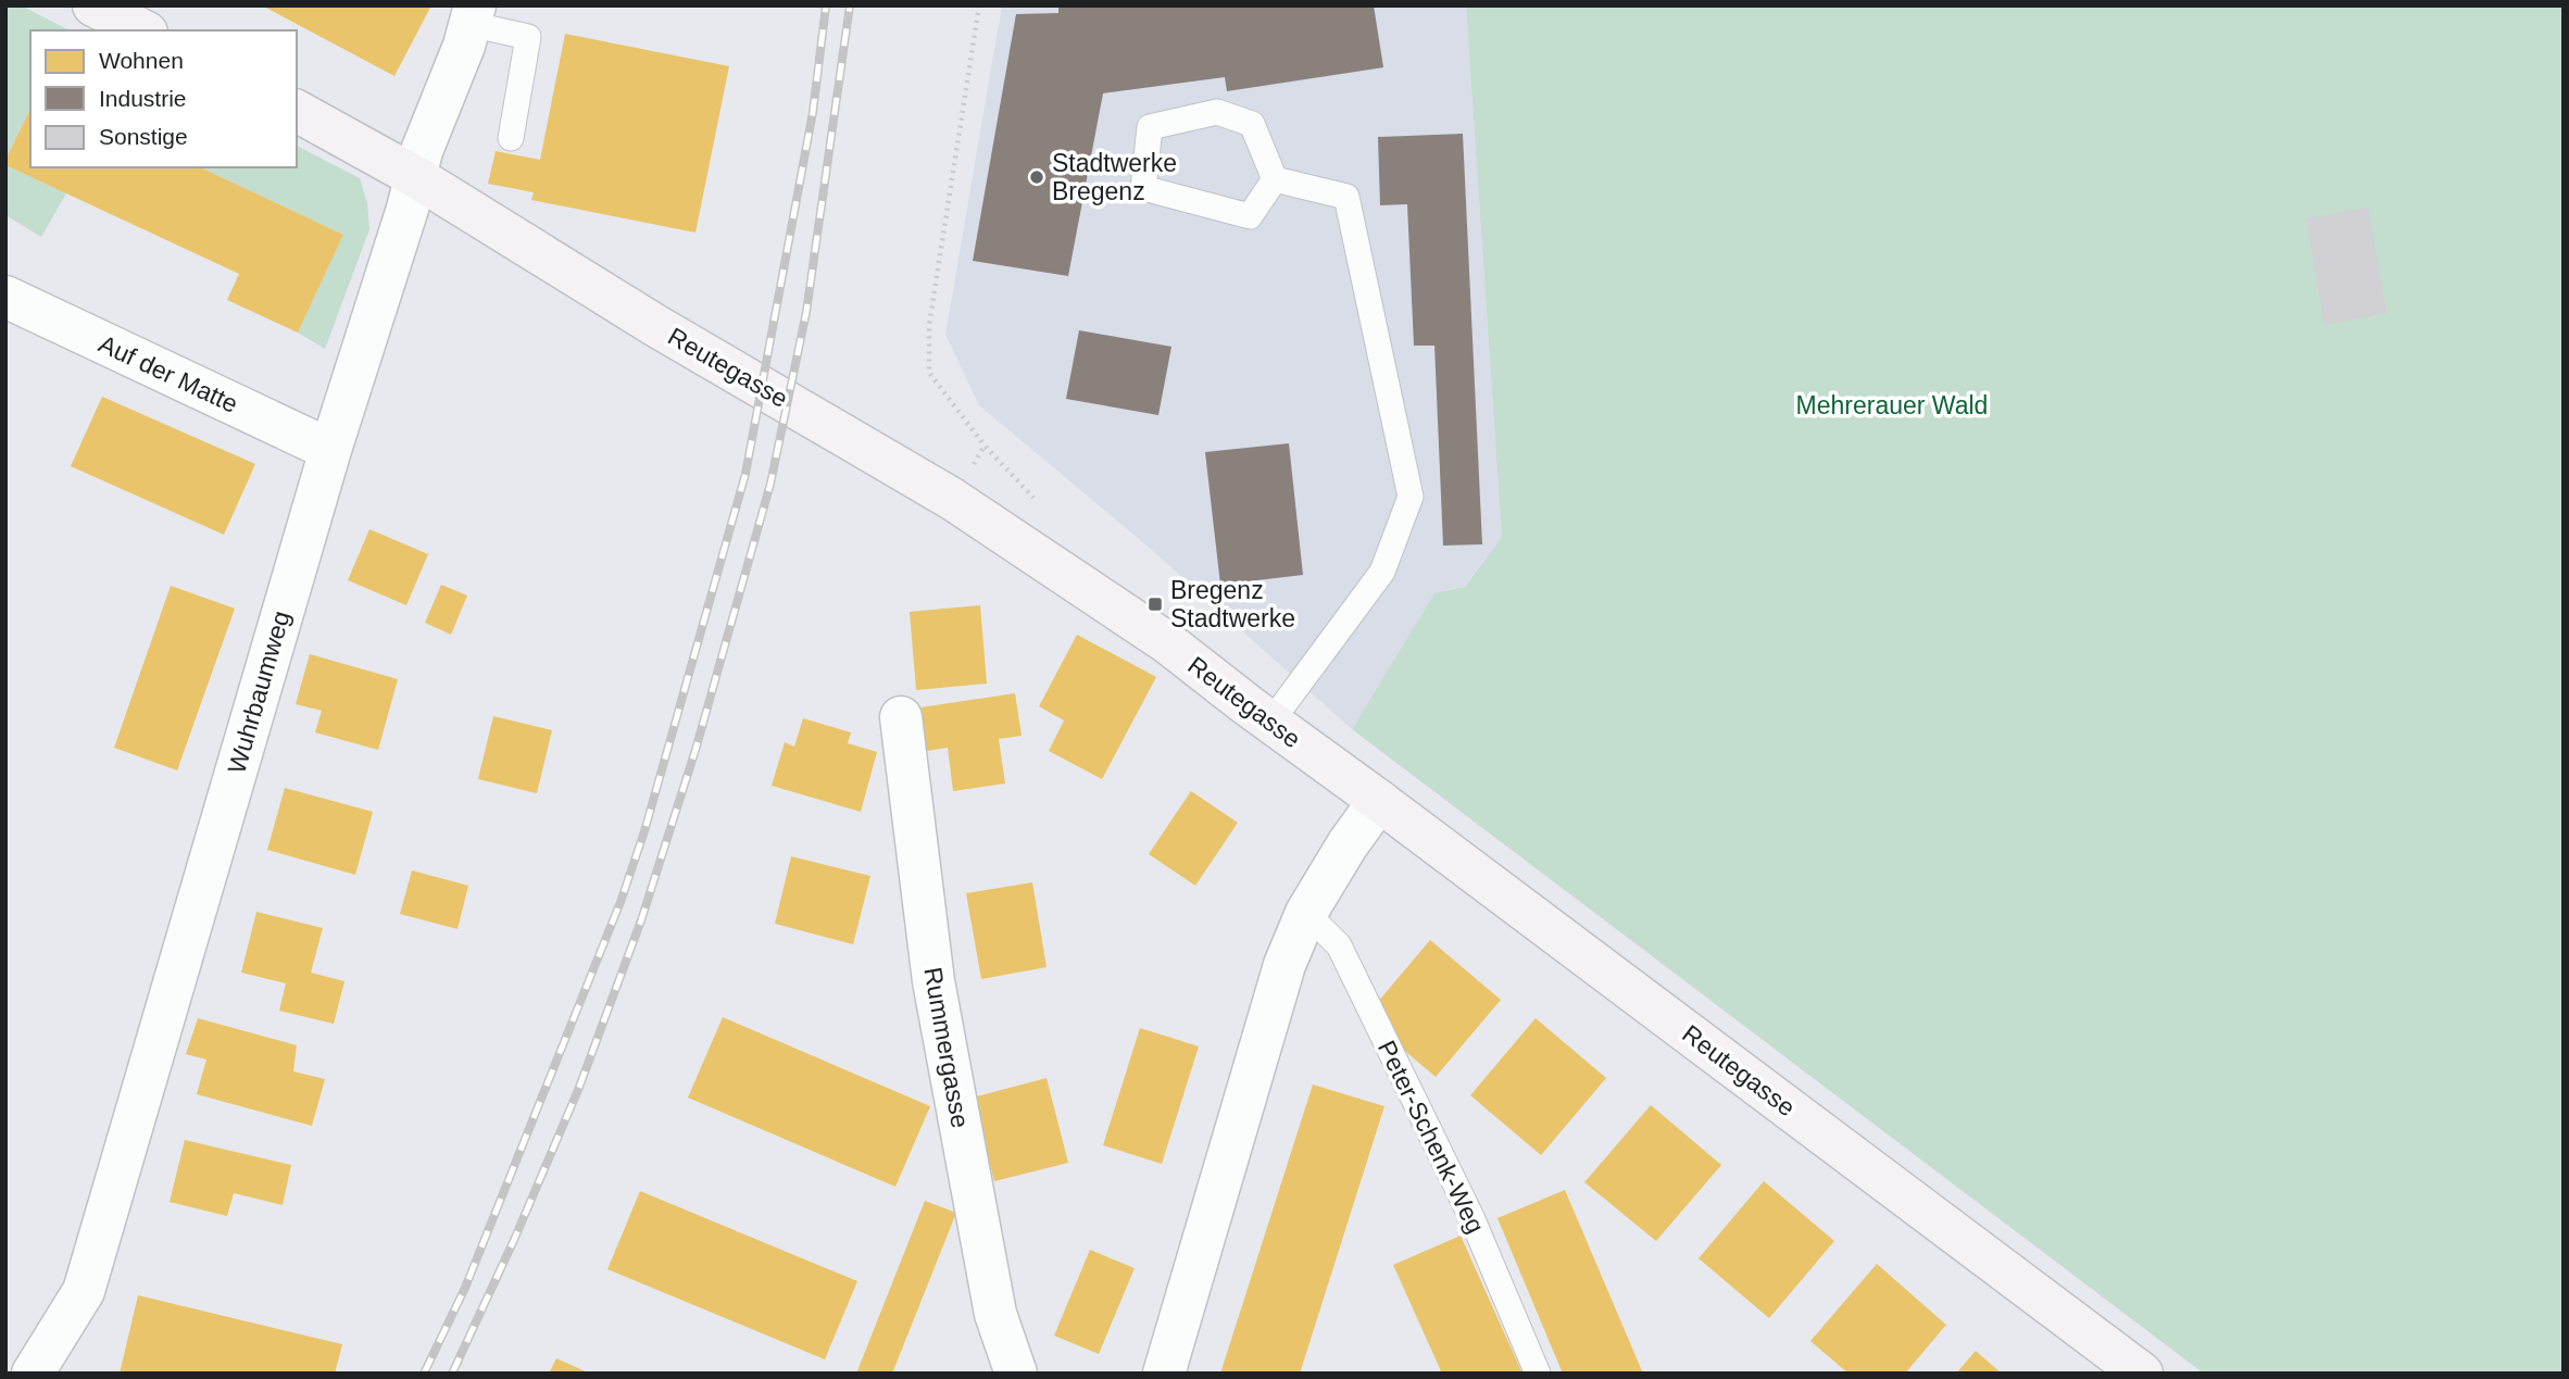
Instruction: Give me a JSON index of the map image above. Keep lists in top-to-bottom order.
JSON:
{
  "streets": {
    "street": [
      "Reutegasse",
      "Auf der Matte",
      "Wuhrbaumweg",
      "Rummergasse"
    ],
    "lane": ["Peter-Schenk-Weg"]
  },
  "crossings": [
    ["Reutegasse", "Wuhrbaumweg"],
    ["Auf der Matte", "Wuhrbaumweg"]
  ],
  "parks": ["Mehrerauer Wald"],
  "places": {
    "other": ["Stadtwerke Bregenz"],
    "transit": ["Bregenz Stadtwerke"]
  },
  "legend": ["Wohnen", "Industrie", "Sonstige"]
}
